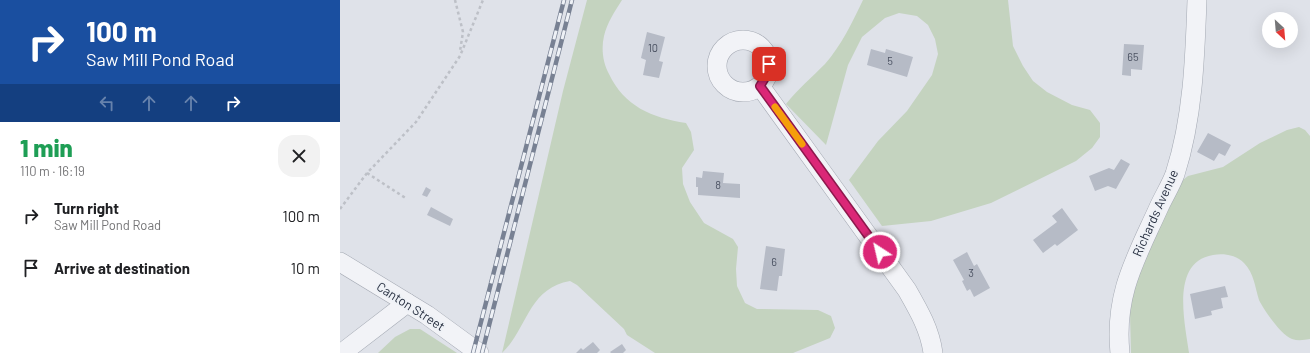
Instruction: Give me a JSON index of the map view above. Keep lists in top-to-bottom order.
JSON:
{
  "streets": {
    "street": ["Richards Avenue", "Canton Street"]
  },
  "house_numbers": [
    "10",
    "65",
    "5",
    "8",
    "6",
    "3"
  ],
  "north": "bottom right",
  "page": {
    "turn": ["100 m", "Saw Mill Pond Road"],
    "heading": ["1 min", "110 m · 16:19"],
    "list": [
      {
        "name": "Turn right",
        "note": "Saw Mill Pond Road",
        "value": "100 m"
      },
      {
        "name": "Arrive at destination",
        "value": "10 m"
      }
    ]
  }
}
